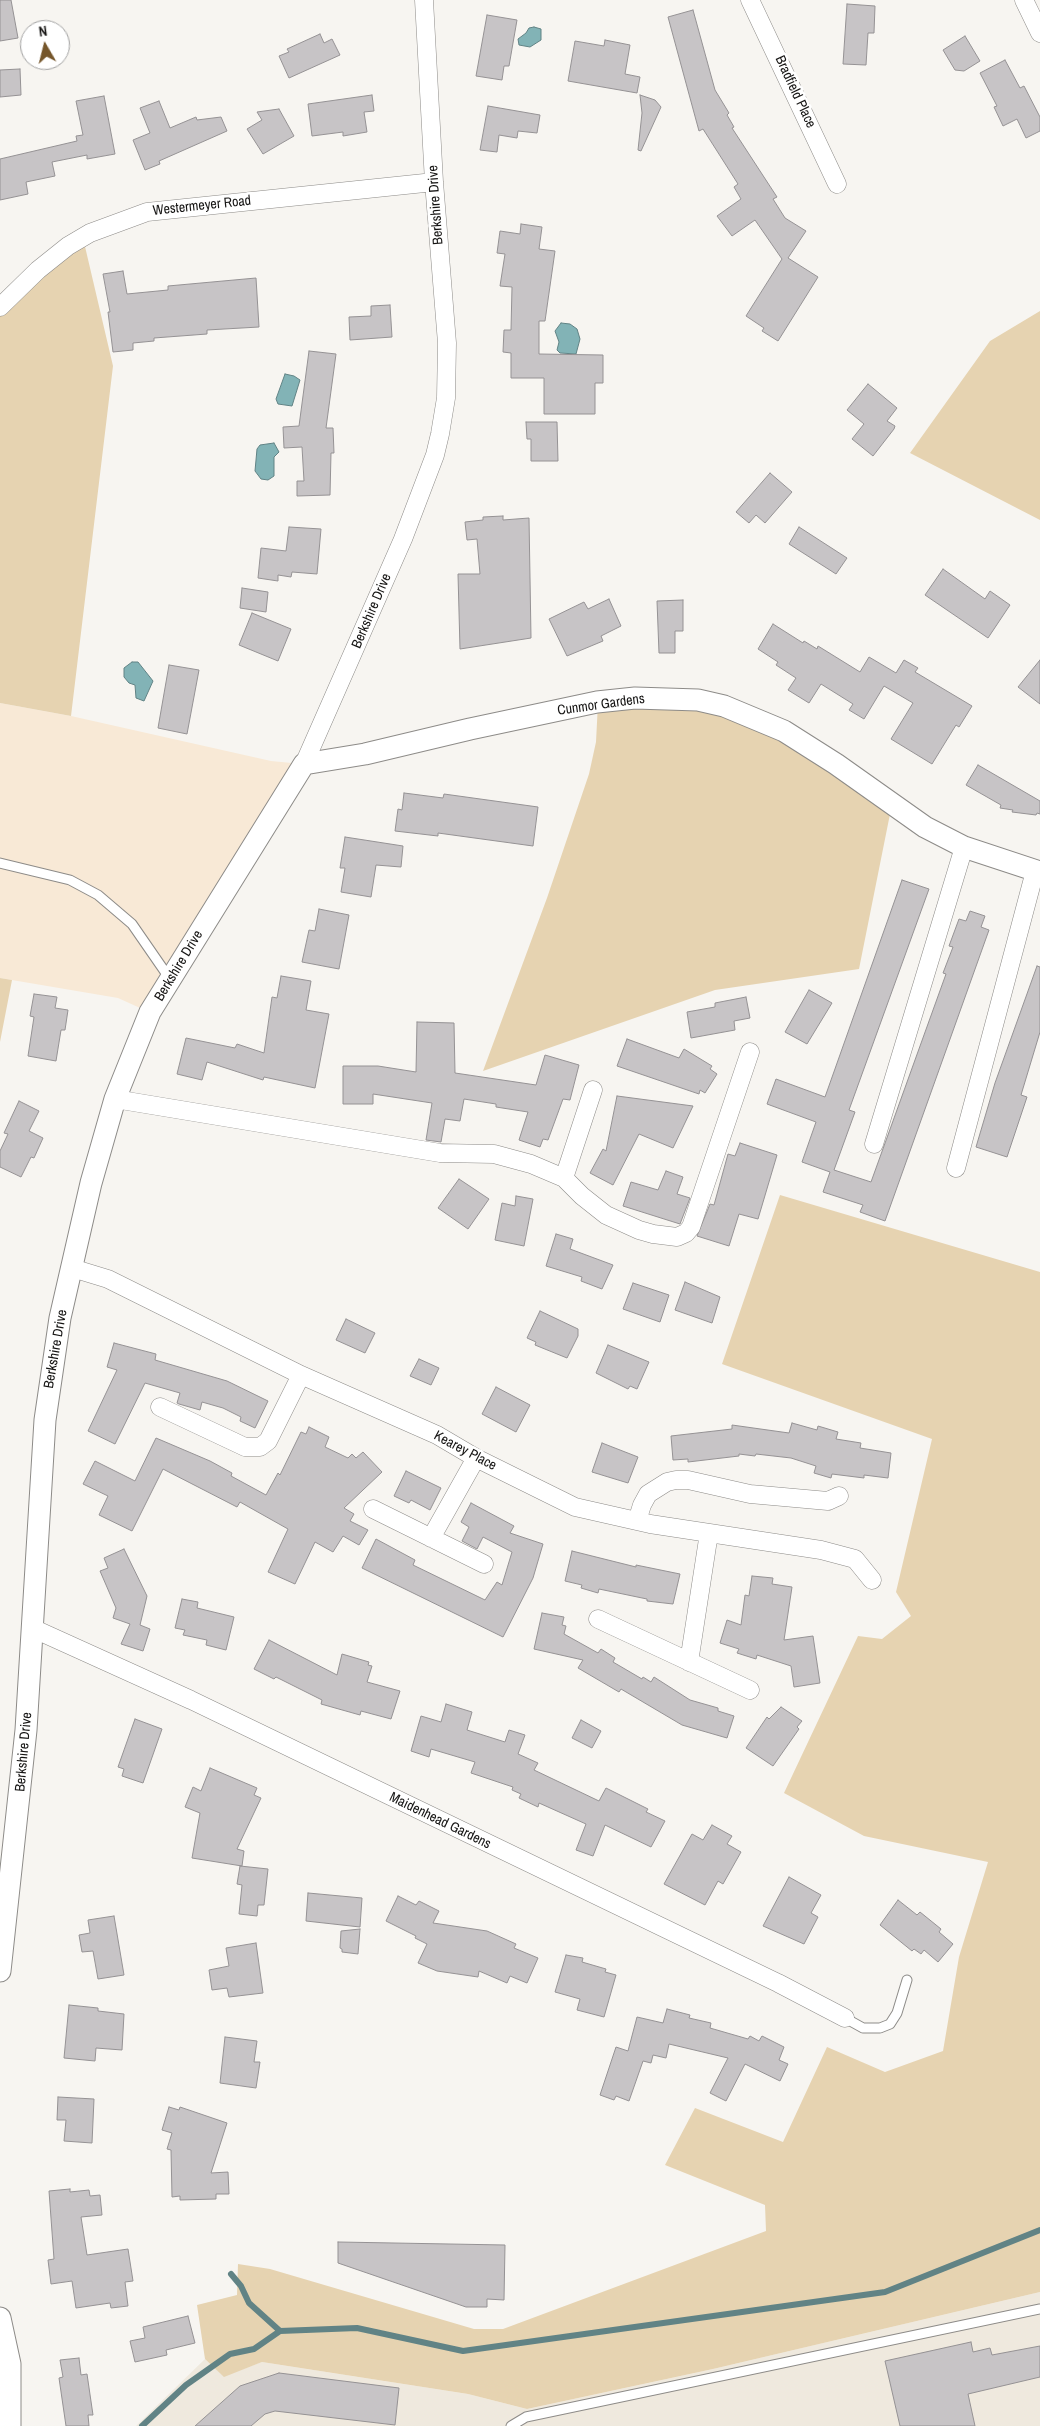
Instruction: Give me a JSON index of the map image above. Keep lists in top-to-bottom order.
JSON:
{
  "streets": {
    "street": [
      "Bradfield Place",
      "Berkshire Drive",
      "Westermeyer Road",
      "Cunmor Gardens",
      "Kearey Place",
      "Maidenhead Gardens"
    ]
  },
  "crossings": [
    ["Berkshire Drive", "Westermeyer Road"],
    ["Berkshire Drive", "Cunmor Gardens"],
    ["Berkshire Drive", "Kearey Place"],
    ["Berkshire Drive", "Maidenhead Gardens"]
  ],
  "north": "top"
}
